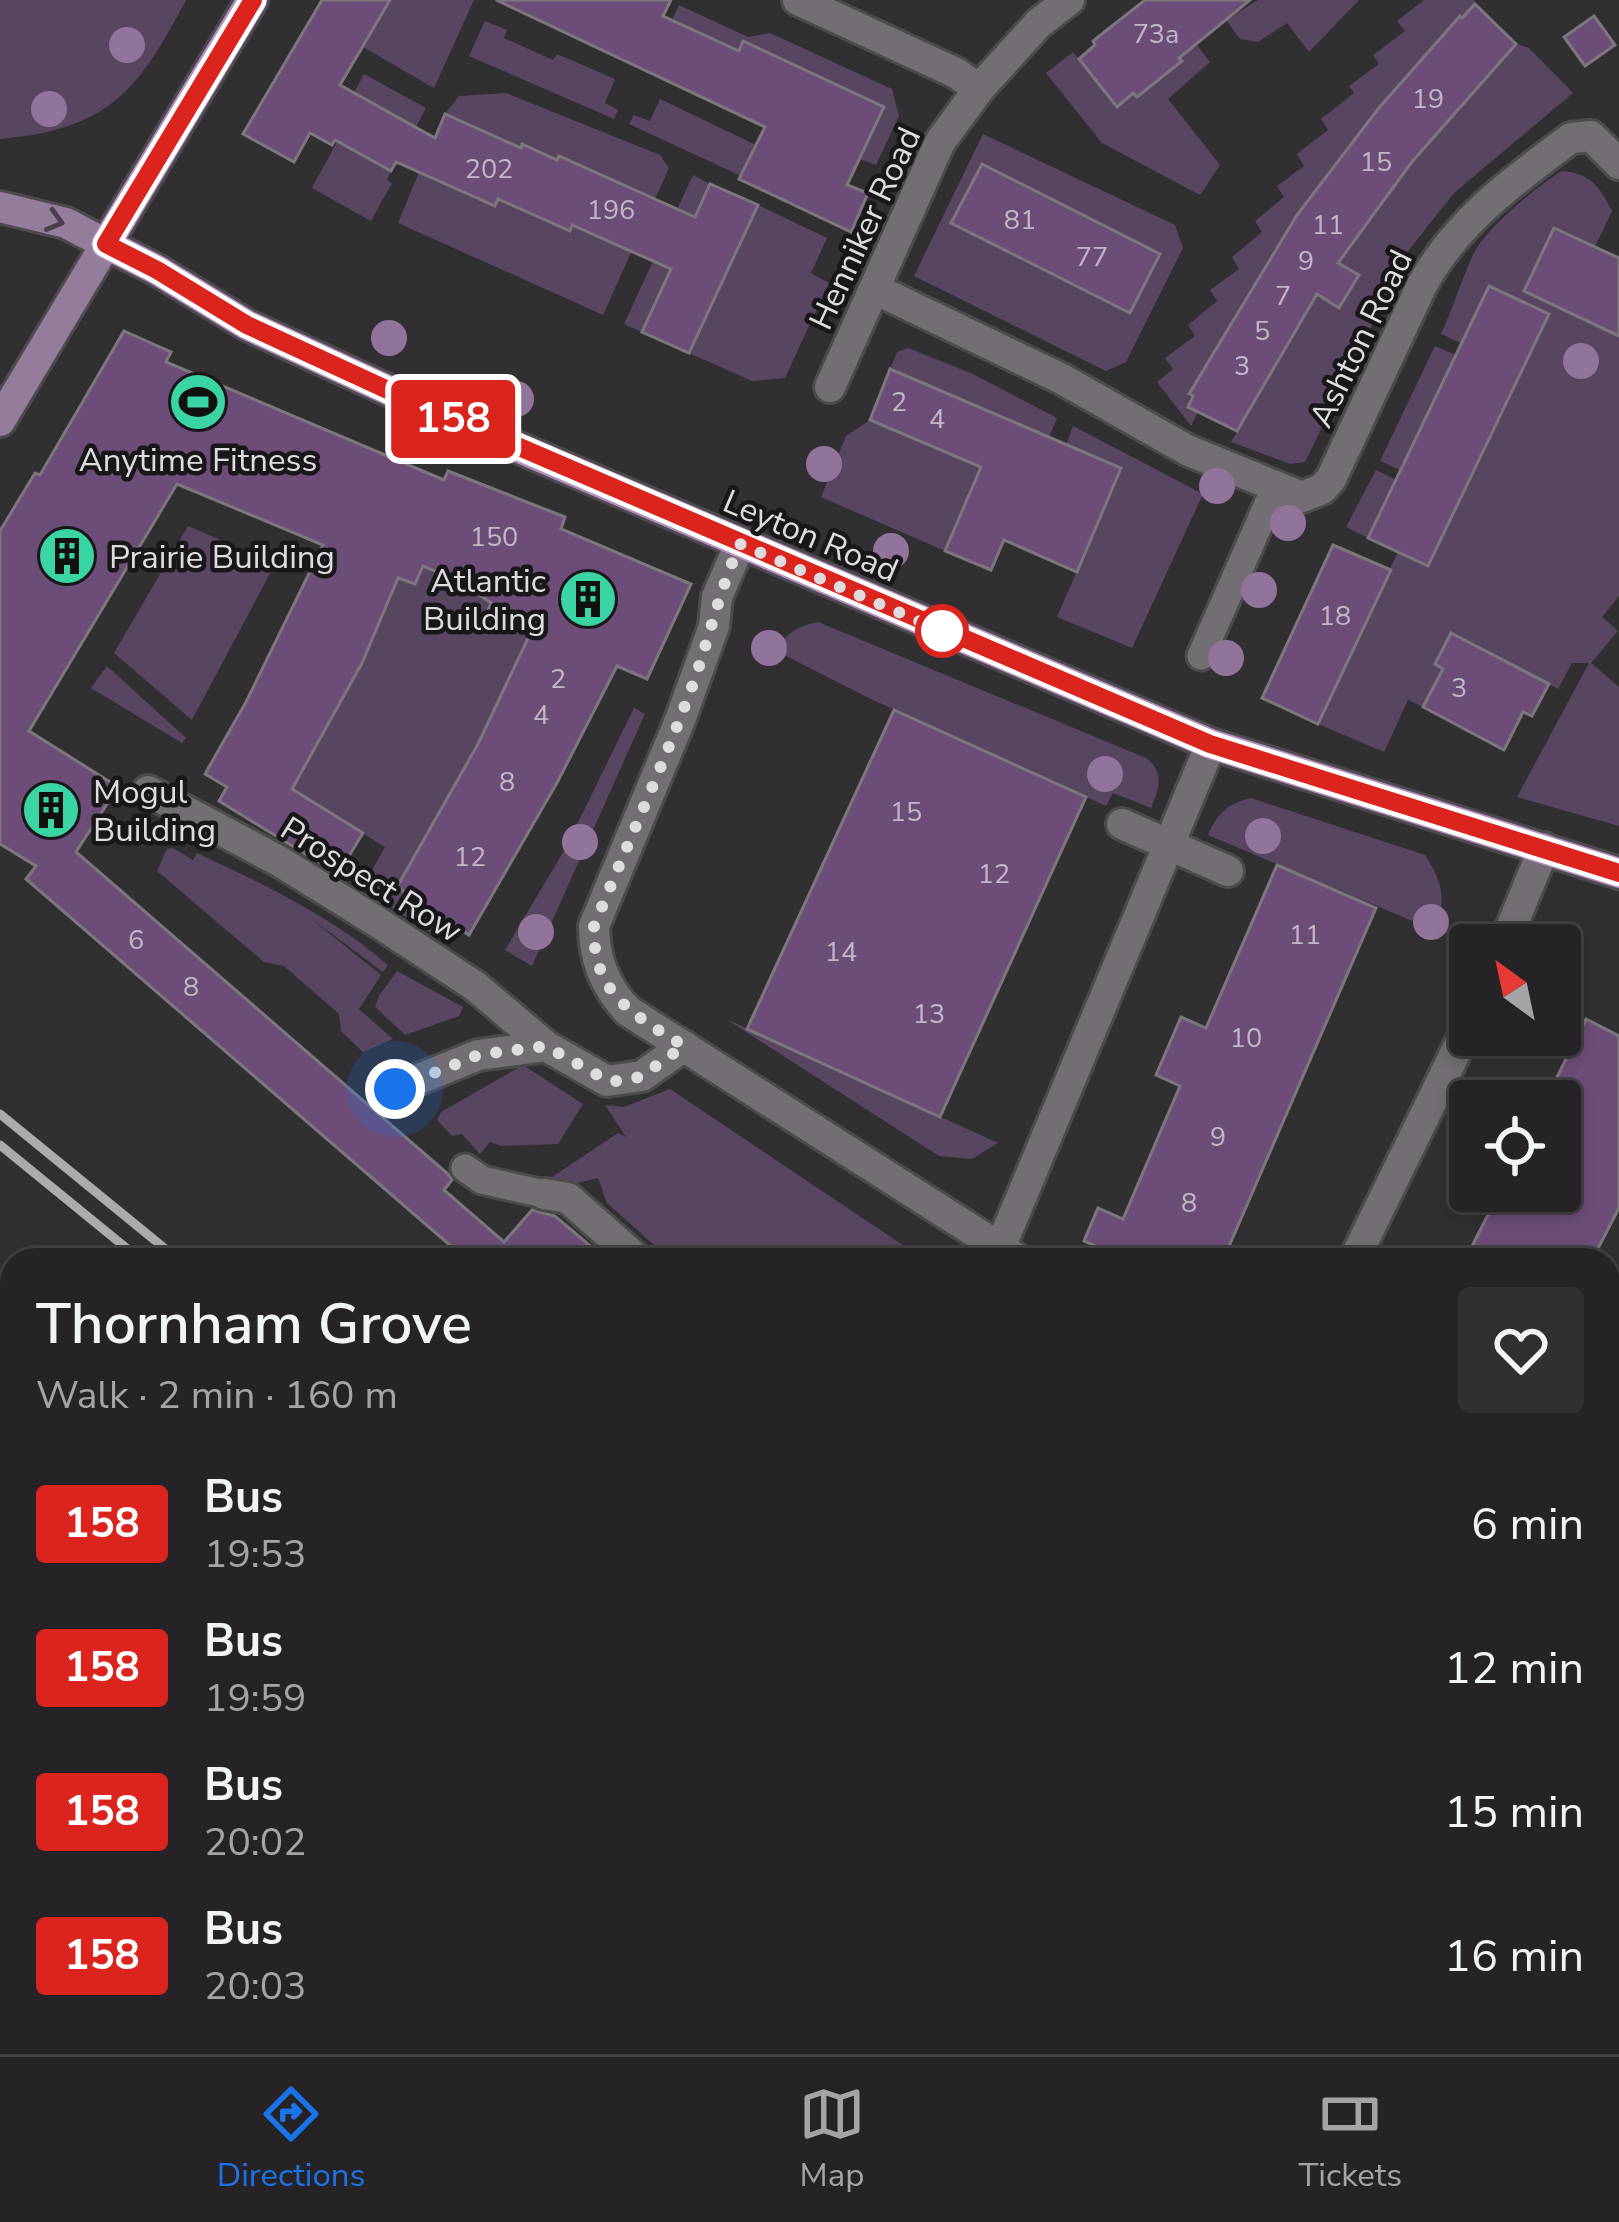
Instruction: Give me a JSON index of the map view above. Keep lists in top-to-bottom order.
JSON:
{
  "streets": {
    "main road": ["Leyton Road"],
    "street": ["Henniker Road", "Ashton Road", "Prospect Row"]
  },
  "crossings": [
    ["Henniker Road", "Ashton Road"]
  ],
  "places": {
    "sports": ["Anytime Fitness"],
    "building": ["Prairie Building", "Atlantic Building", "Mogul Building"]
  },
  "lines": ["bus line 158"],
  "house_numbers": [
    "73a",
    "19",
    "15",
    "202",
    "196",
    "81",
    "11",
    "77",
    "9",
    "7",
    "5",
    "3",
    "2",
    "4",
    "150",
    "18",
    "2",
    "3",
    "4",
    "8",
    "15",
    "12",
    "12",
    "11",
    "6",
    "14",
    "8",
    "13",
    "10",
    "9",
    "8"
  ],
  "north": "top left",
  "page": {
    "on_map": "158",
    "heading": ["Thornham Grove", "Walk · 2 min · 160 m"],
    "list": [
      {
        "mark": "158",
        "name": "Bus",
        "note": "19:53",
        "value": "6 min"
      },
      {
        "mark": "158",
        "name": "Bus",
        "note": "19:59",
        "value": "12 min"
      },
      {
        "mark": "158",
        "name": "Bus",
        "note": "20:02",
        "value": "15 min"
      },
      {
        "mark": "158",
        "name": "Bus",
        "note": "20:03",
        "value": "16 min"
      }
    ],
    "tabs": ["Directions", "Map", "Tickets"]
  }
}
